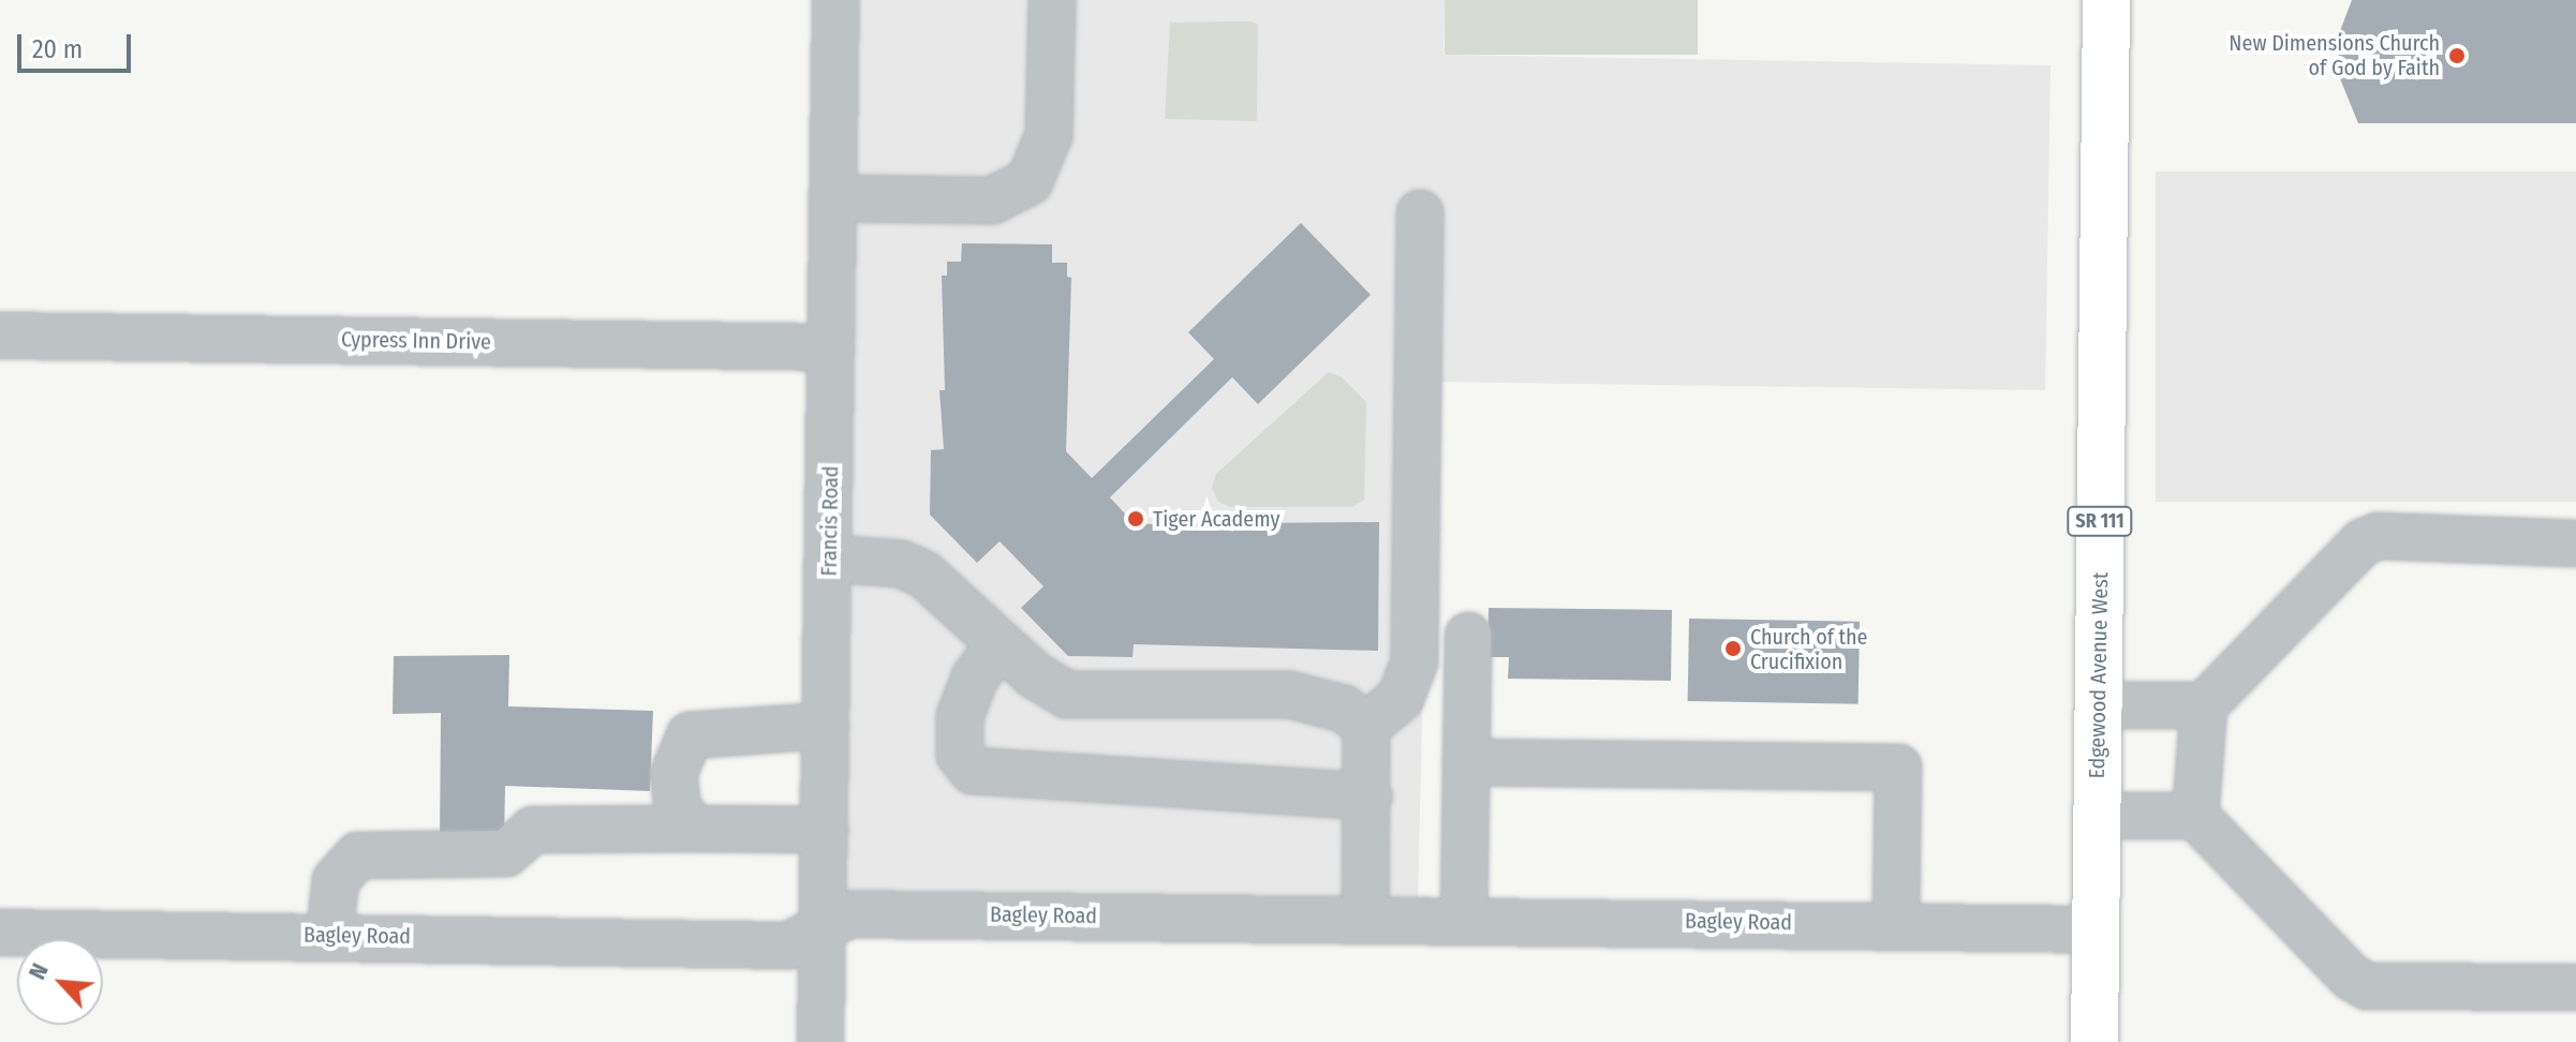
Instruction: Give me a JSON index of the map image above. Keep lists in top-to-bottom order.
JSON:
{
  "streets": {
    "main road": ["SR 111", "Edgewood Avenue West"],
    "street": ["Cypress Inn Drive", "Francis Road", "Bagley Road"]
  },
  "crossings": [
    ["Cypress Inn Drive", "Francis Road"],
    ["Francis Road", "Bagley Road"],
    ["Edgewood Avenue West", "Bagley Road"]
  ],
  "places": ["New Dimensions Church of God by Faith", "Tiger Academy", "Church of the Crucifixion"],
  "scale_bar": "20 m",
  "north": "top left"
}
